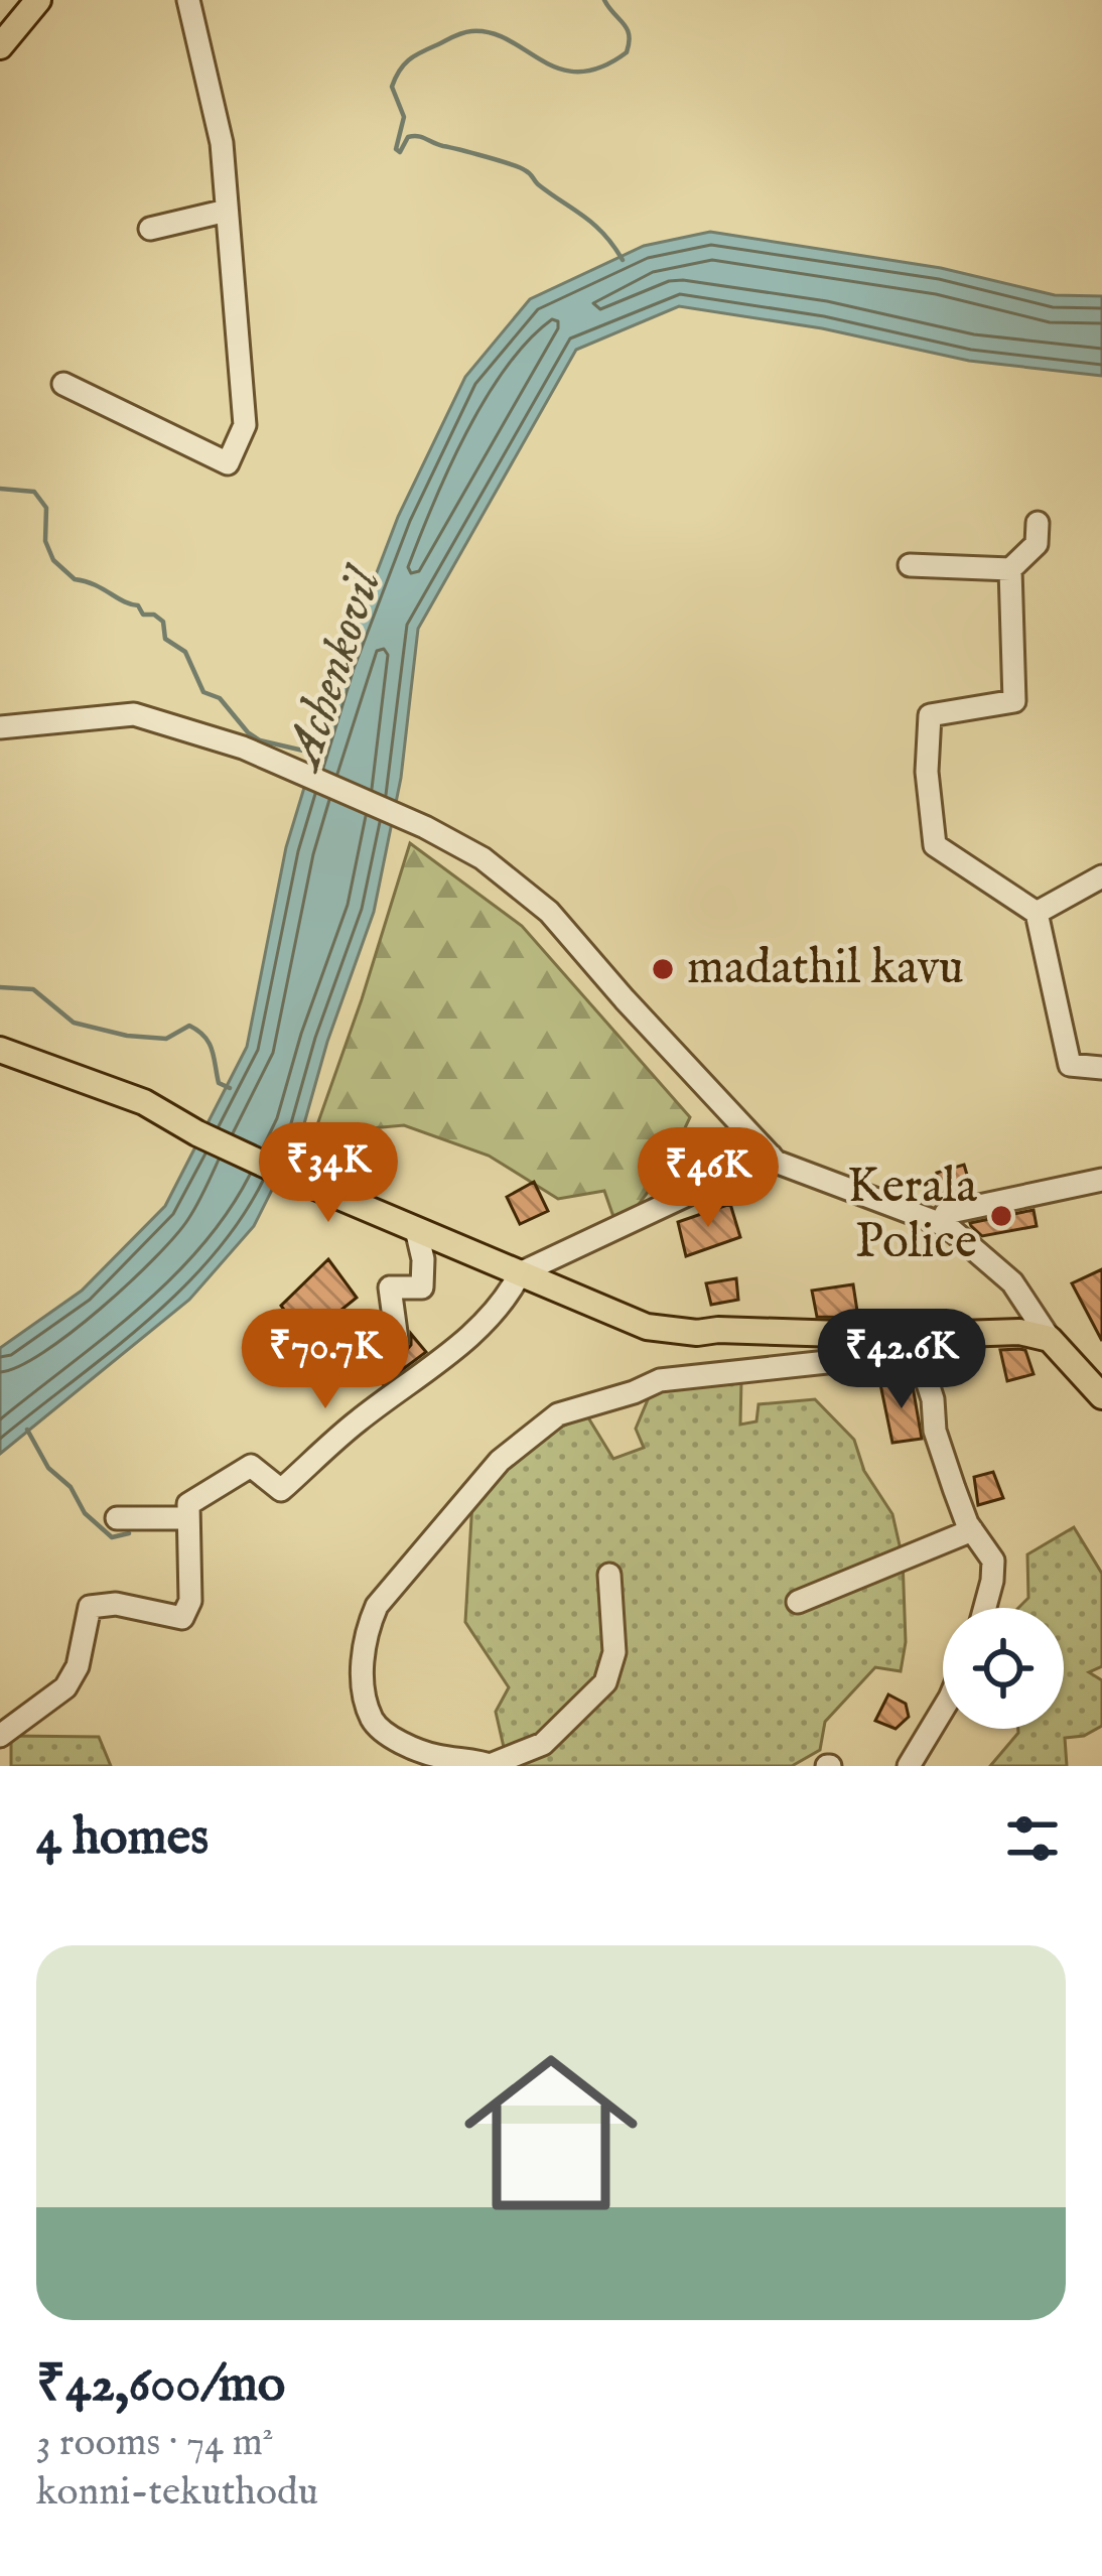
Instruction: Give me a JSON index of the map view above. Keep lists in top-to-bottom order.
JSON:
{
  "water": ["Achenkovil"],
  "places": ["madathil kavu", "Kerala Police"],
  "page": {
    "price": [
      "₹34K",
      "₹46K",
      "₹70.7K",
      "₹42.6K"
    ],
    "heading": "4 homes",
    "list": [
      {
        "name": "₹42,600/mo",
        "note": "3 rooms · 74 m² · konni-tekuthodu"
      }
    ]
  }
}
